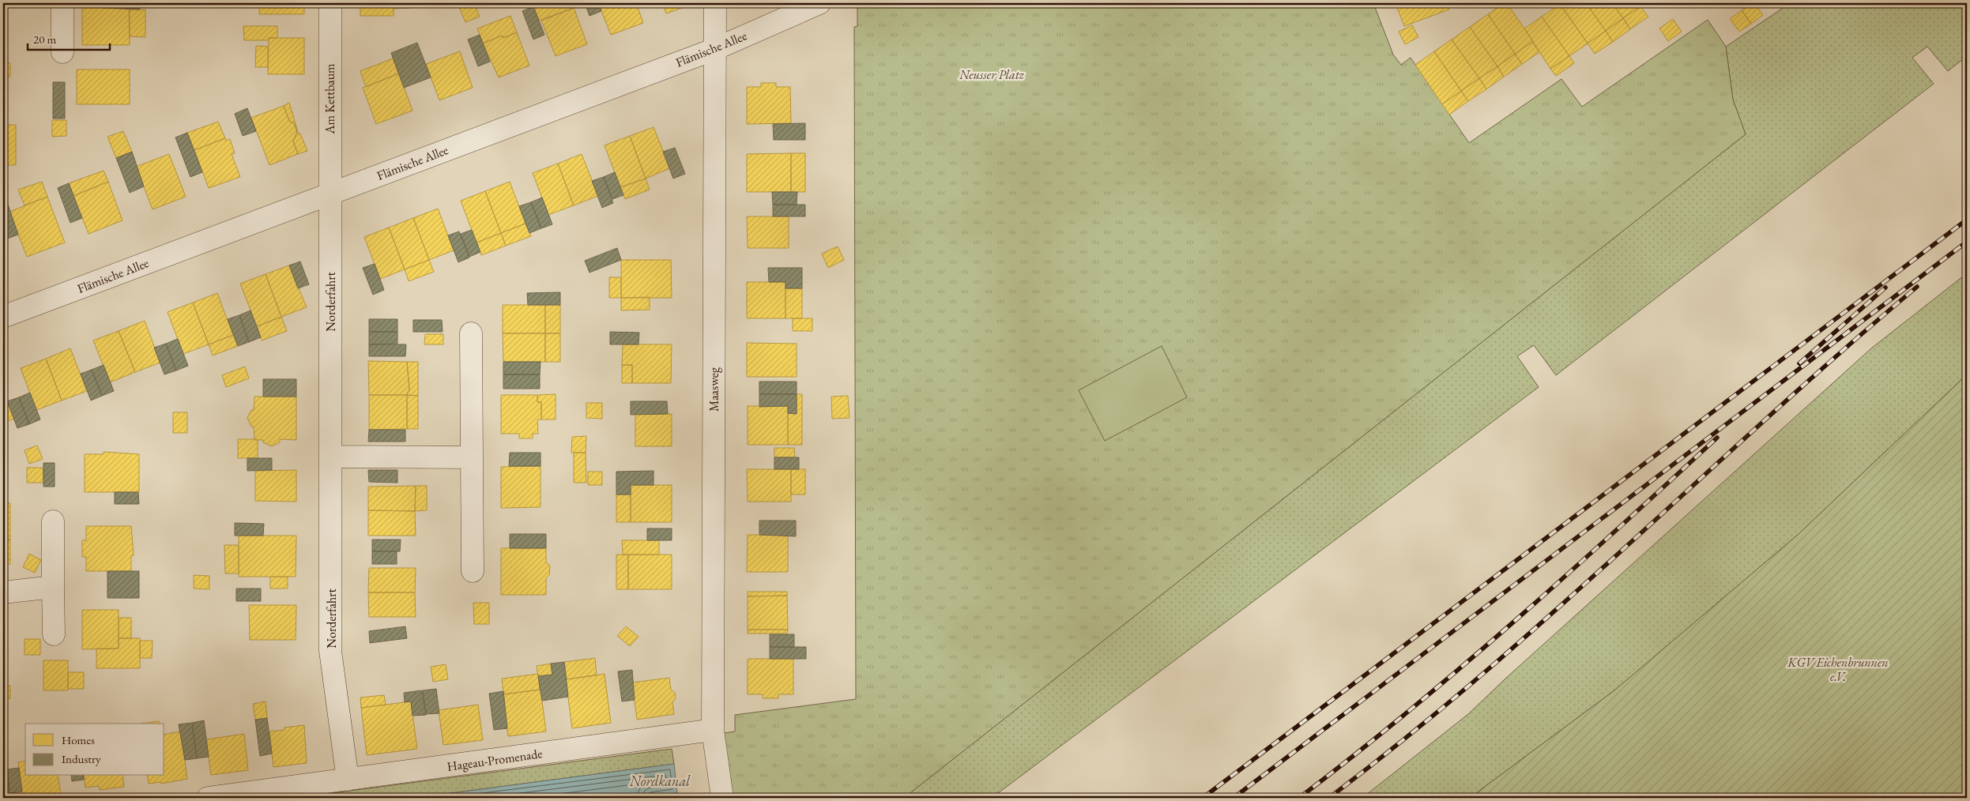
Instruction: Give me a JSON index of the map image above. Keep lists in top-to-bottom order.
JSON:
{
  "streets": {
    "street": [
      "Flämische Allee",
      "Am Kettbaum",
      "Norderfahrt",
      "Maasweg",
      "Hageau-Promenade"
    ]
  },
  "crossings": [
    ["Flämische Allee", "Am Kettbaum"],
    ["Flämische Allee", "Norderfahrt"],
    ["Flämische Allee", "Maasweg"],
    ["Am Kettbaum", "Norderfahrt"],
    ["Norderfahrt", "Hageau-Promenade"],
    ["Maasweg", "Hageau-Promenade"]
  ],
  "water": ["Nordkanal"],
  "parks": ["Neusser Platz", "KGV Eichenbrunnen e.V."],
  "legend": ["Homes", "Industry"],
  "scale_bar": "20 m"
}
